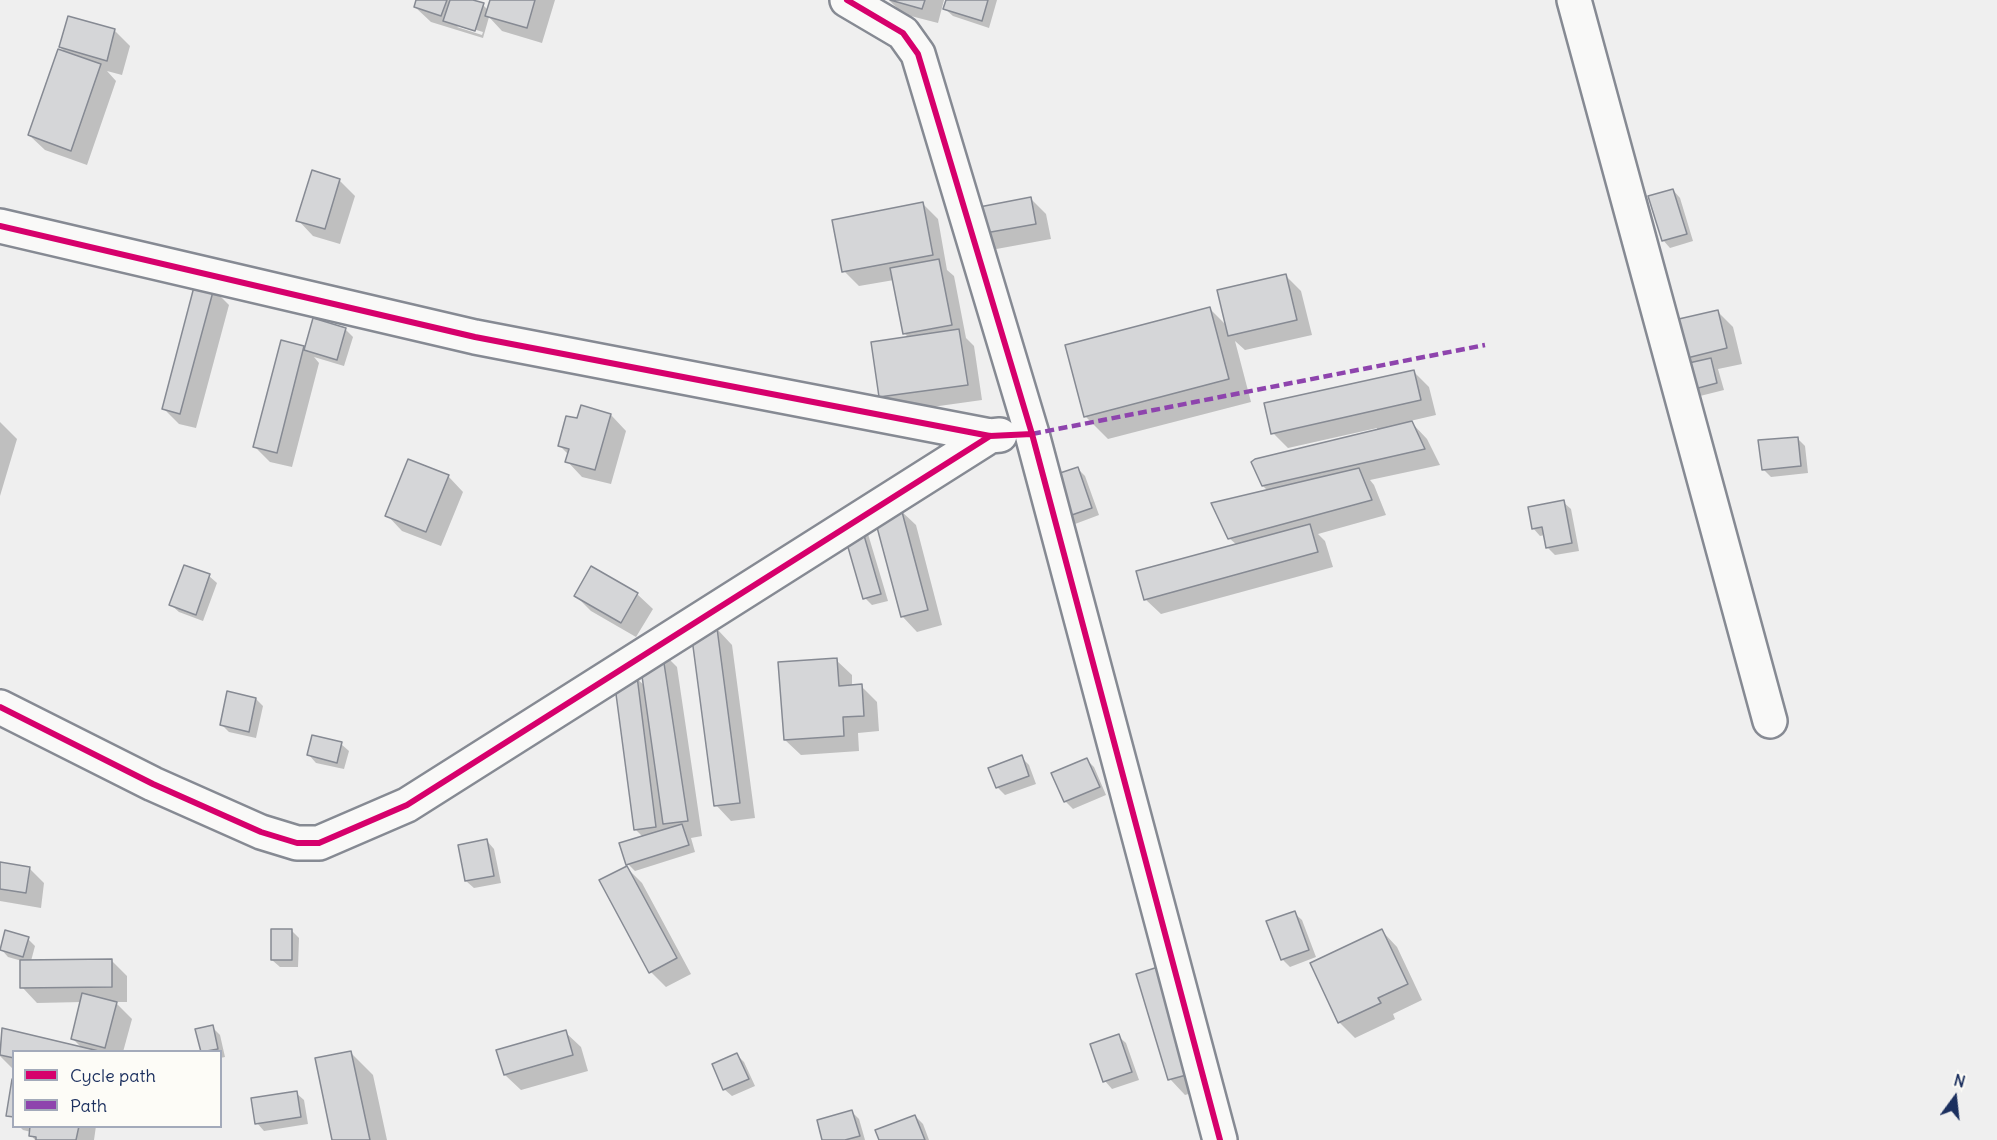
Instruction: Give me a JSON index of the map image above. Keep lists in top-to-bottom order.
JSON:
{
  "legend": ["Cycle path", "Path"],
  "north": "top"
}
